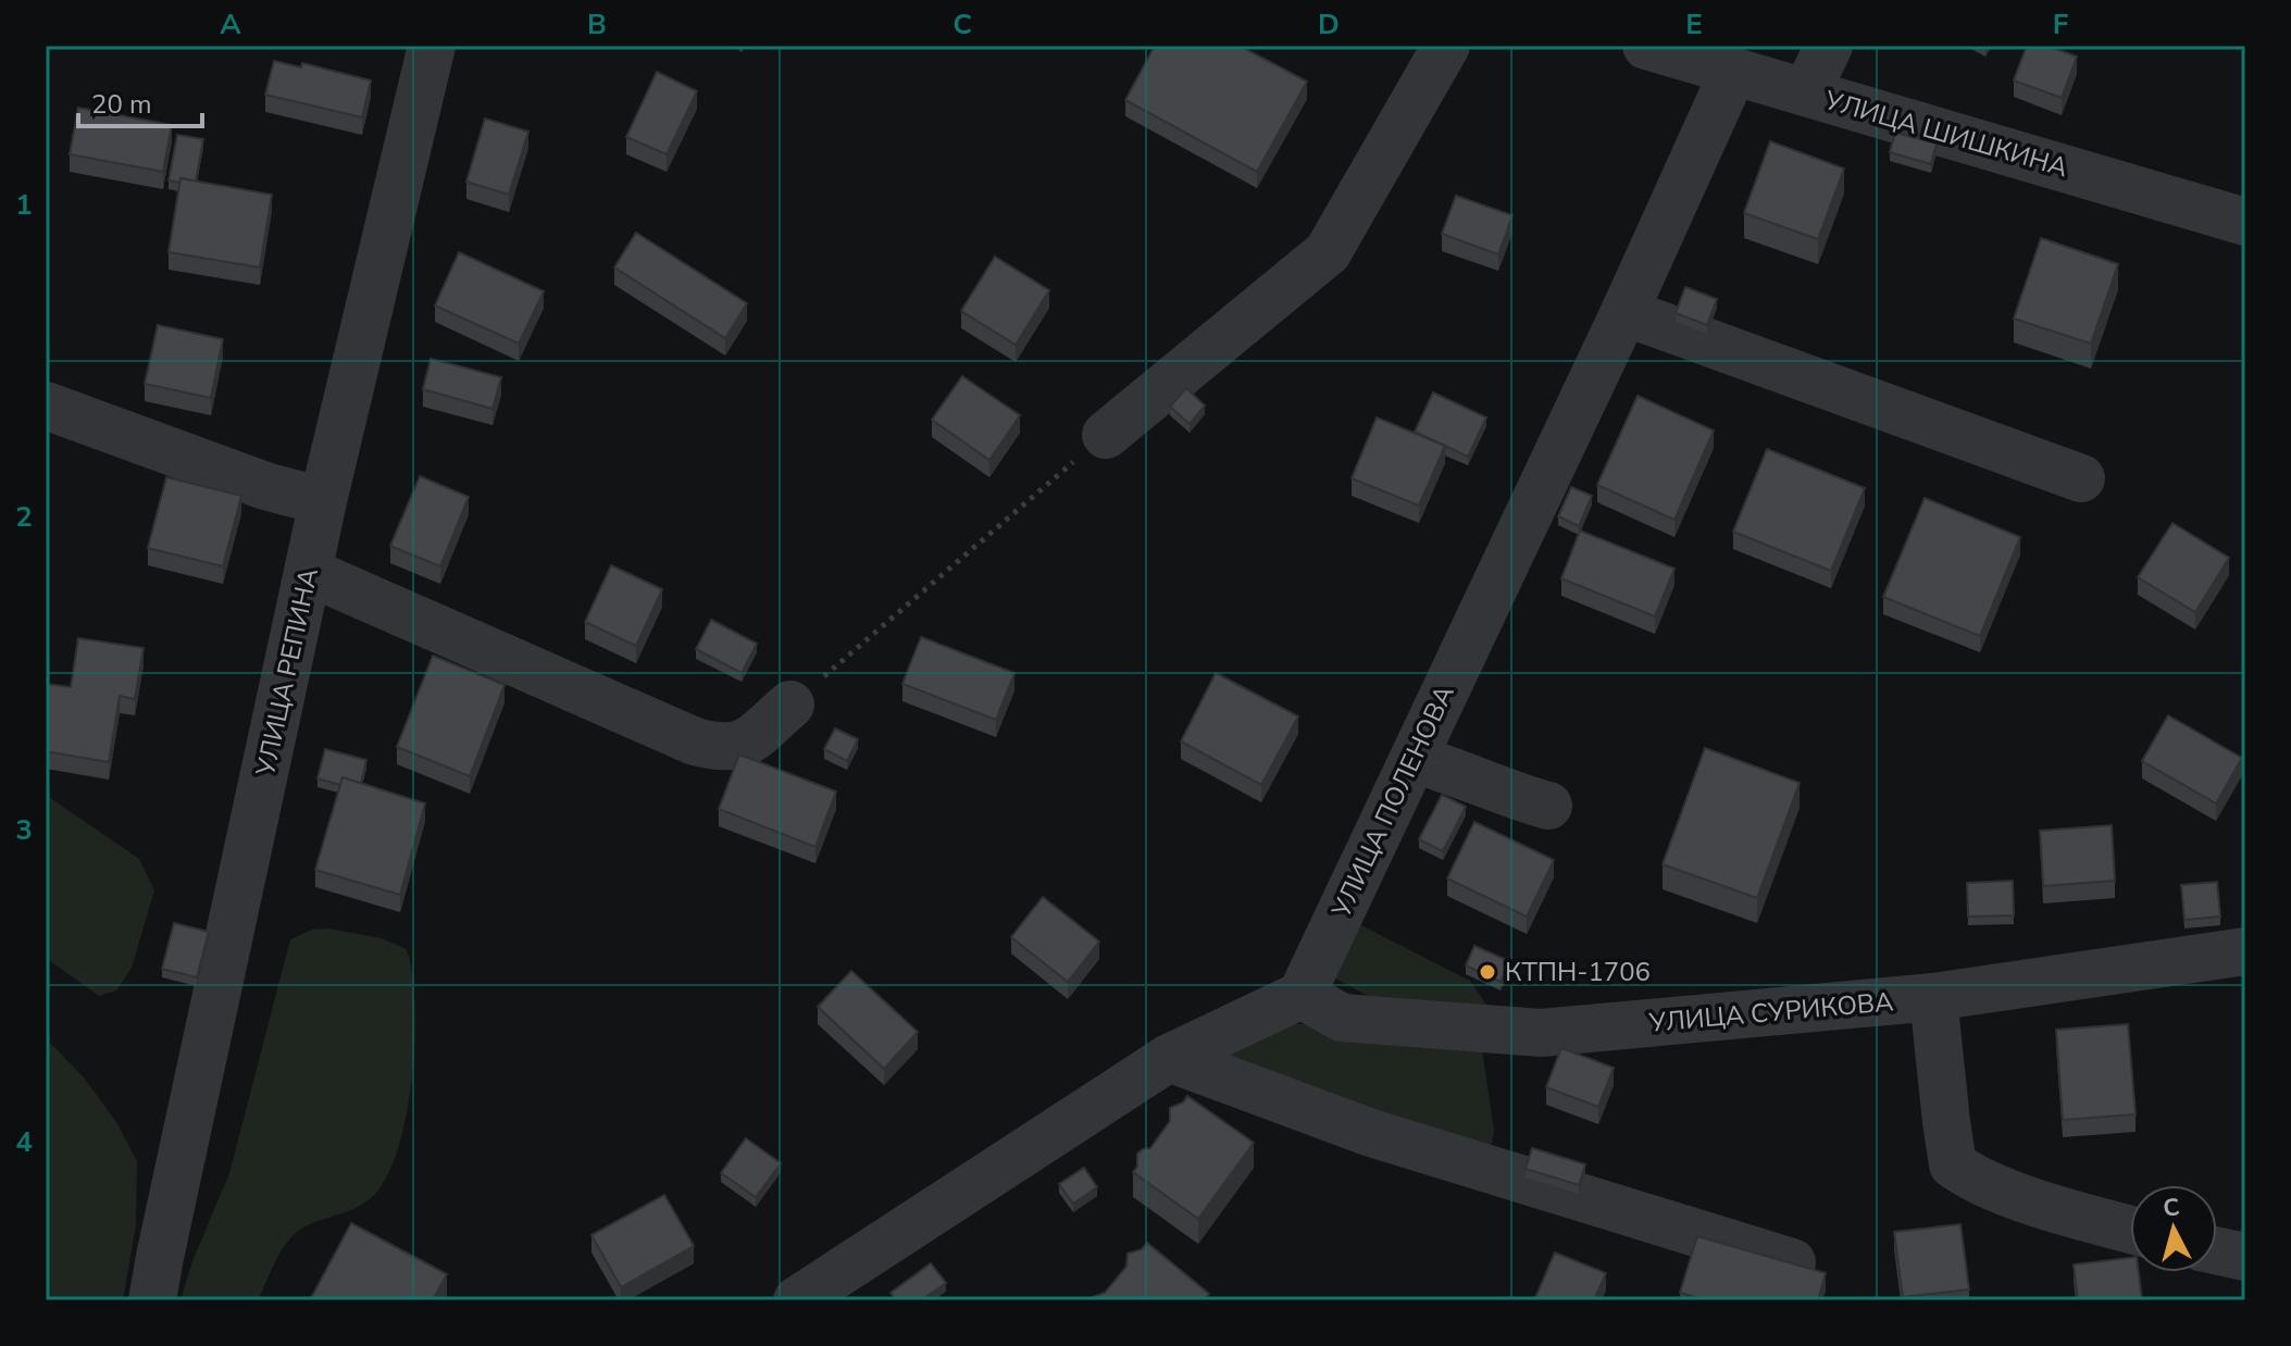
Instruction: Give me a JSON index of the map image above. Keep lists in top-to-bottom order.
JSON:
{
  "streets": {
    "street": [
      "УЛИЦА ШИШКИНА",
      "УЛИЦА РЕПИНА",
      "УЛИЦА ПОЛЕНОВА",
      "УЛИЦА СУРИКОВА"
    ]
  },
  "crossings": [
    ["УЛИЦА ШИШКИНА", "УЛИЦА ПОЛЕНОВА"],
    ["УЛИЦА ПОЛЕНОВА", "УЛИЦА СУРИКОВА"]
  ],
  "places": ["КТПН-1706"],
  "scale_bar": "20 m",
  "north": "top",
  "grid": {
    "columns": [
      "A",
      "B",
      "C",
      "D",
      "E",
      "F"
    ],
    "rows": [
      "1",
      "2",
      "3",
      "4"
    ]
  }
}
